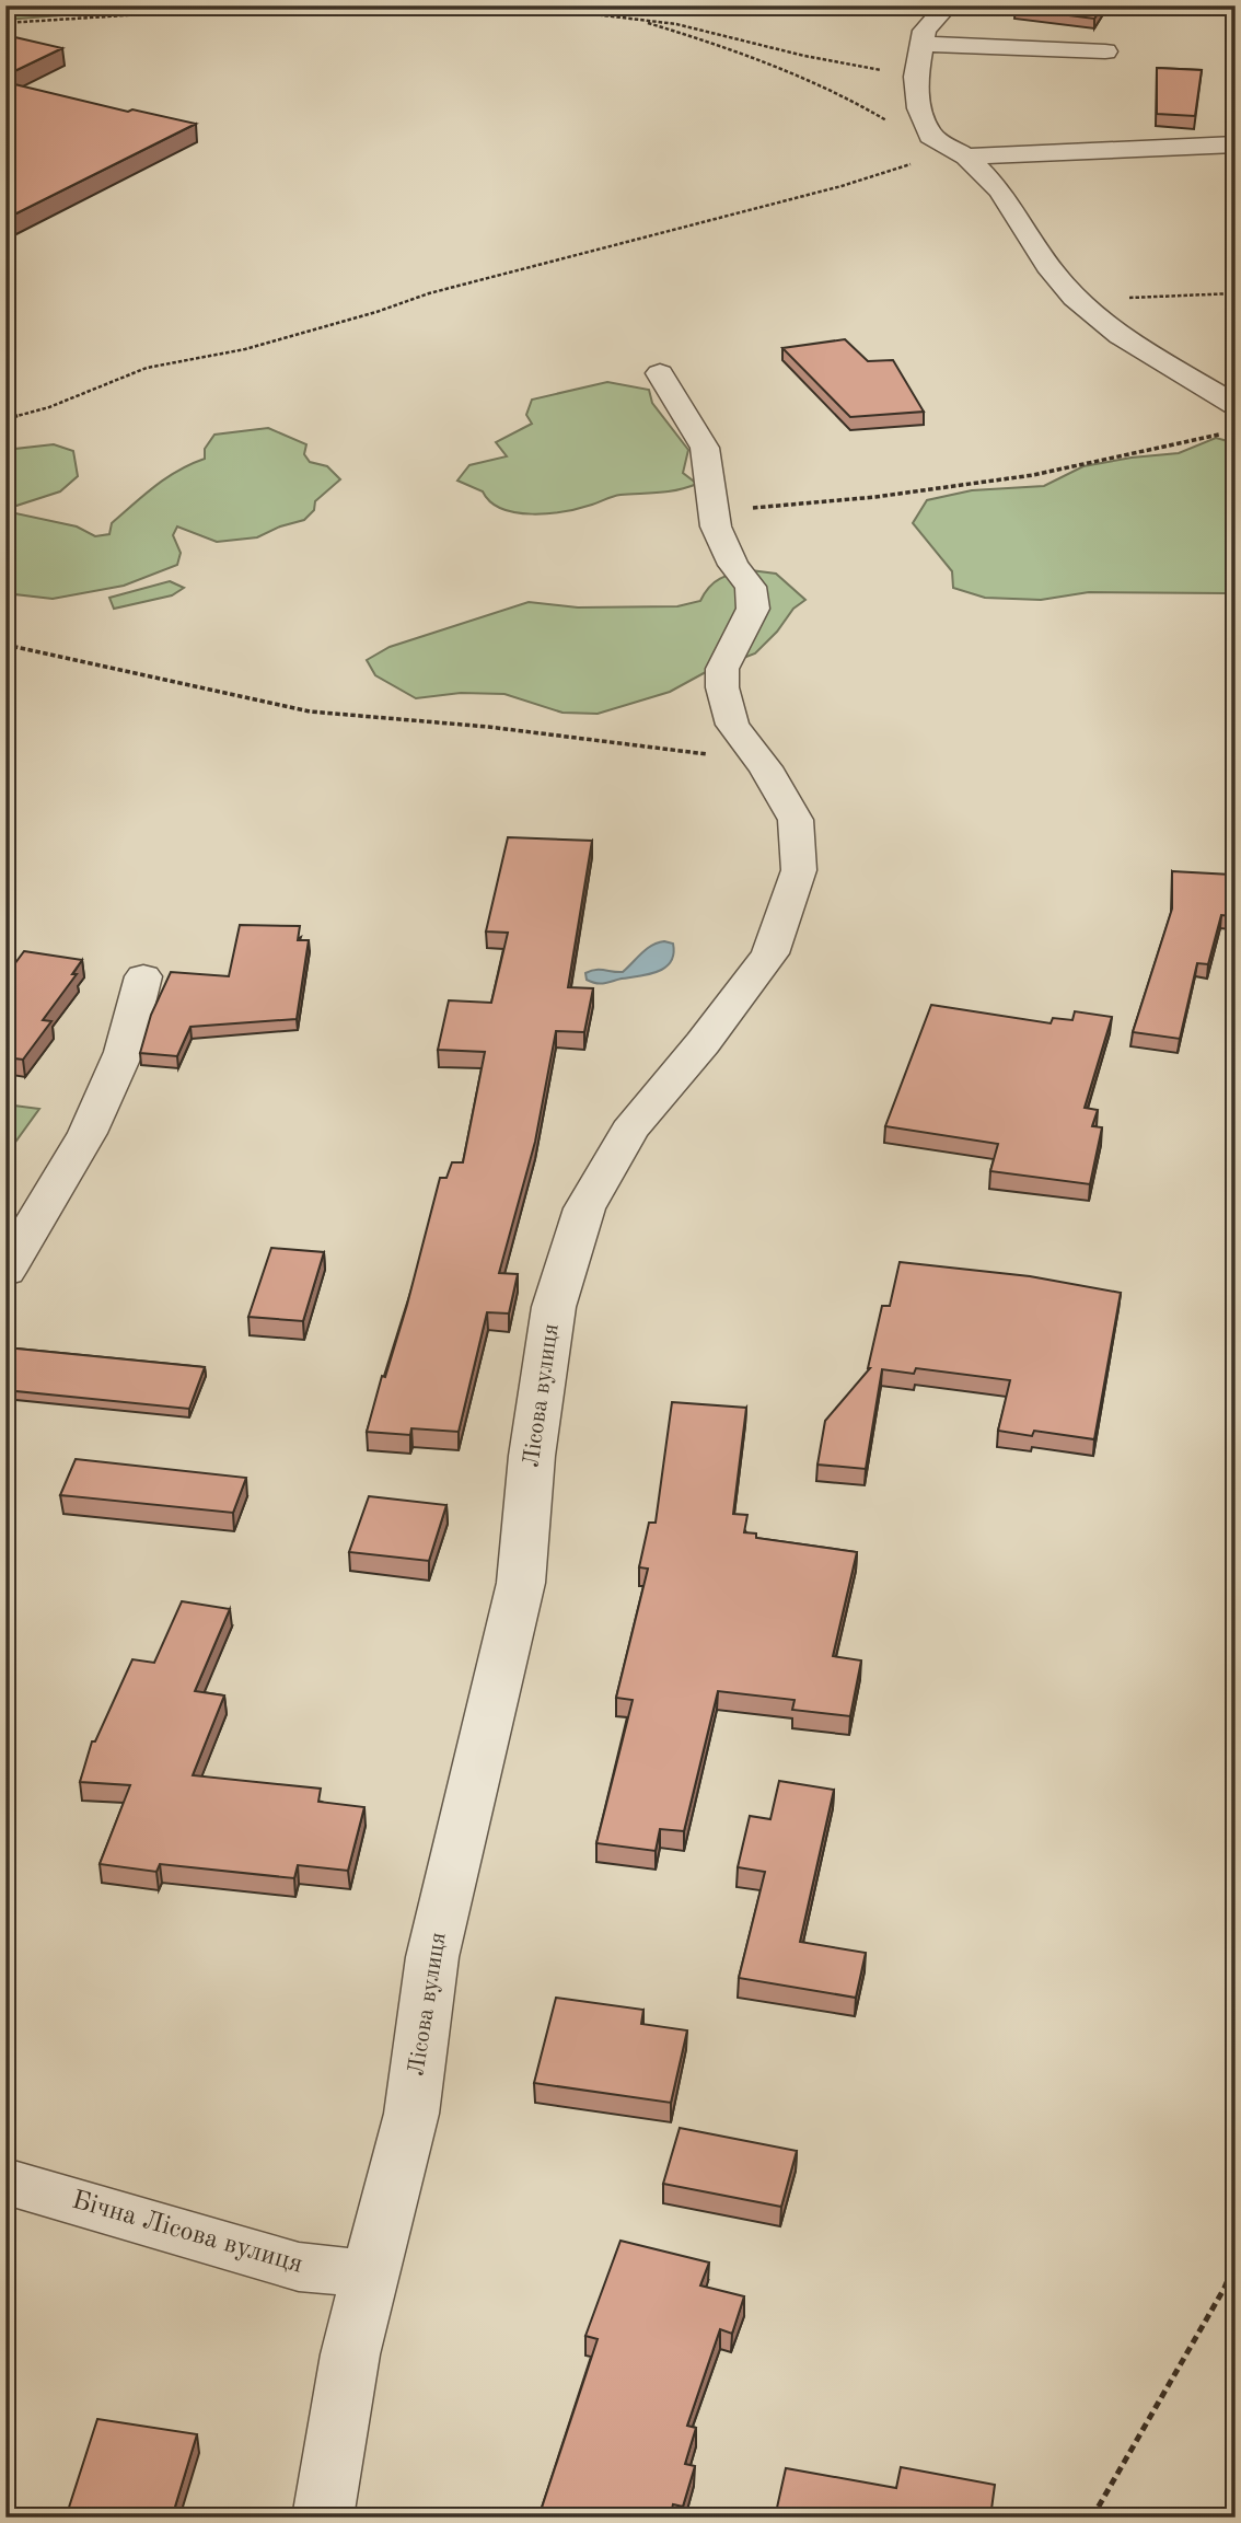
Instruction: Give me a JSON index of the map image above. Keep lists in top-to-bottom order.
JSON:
{
  "streets": {
    "street": ["Лісова вулиця", "Бічна Лісова вулиця"]
  },
  "crossings": [
    ["Лісова вулиця", "Бічна Лісова вулиця"]
  ]
}
